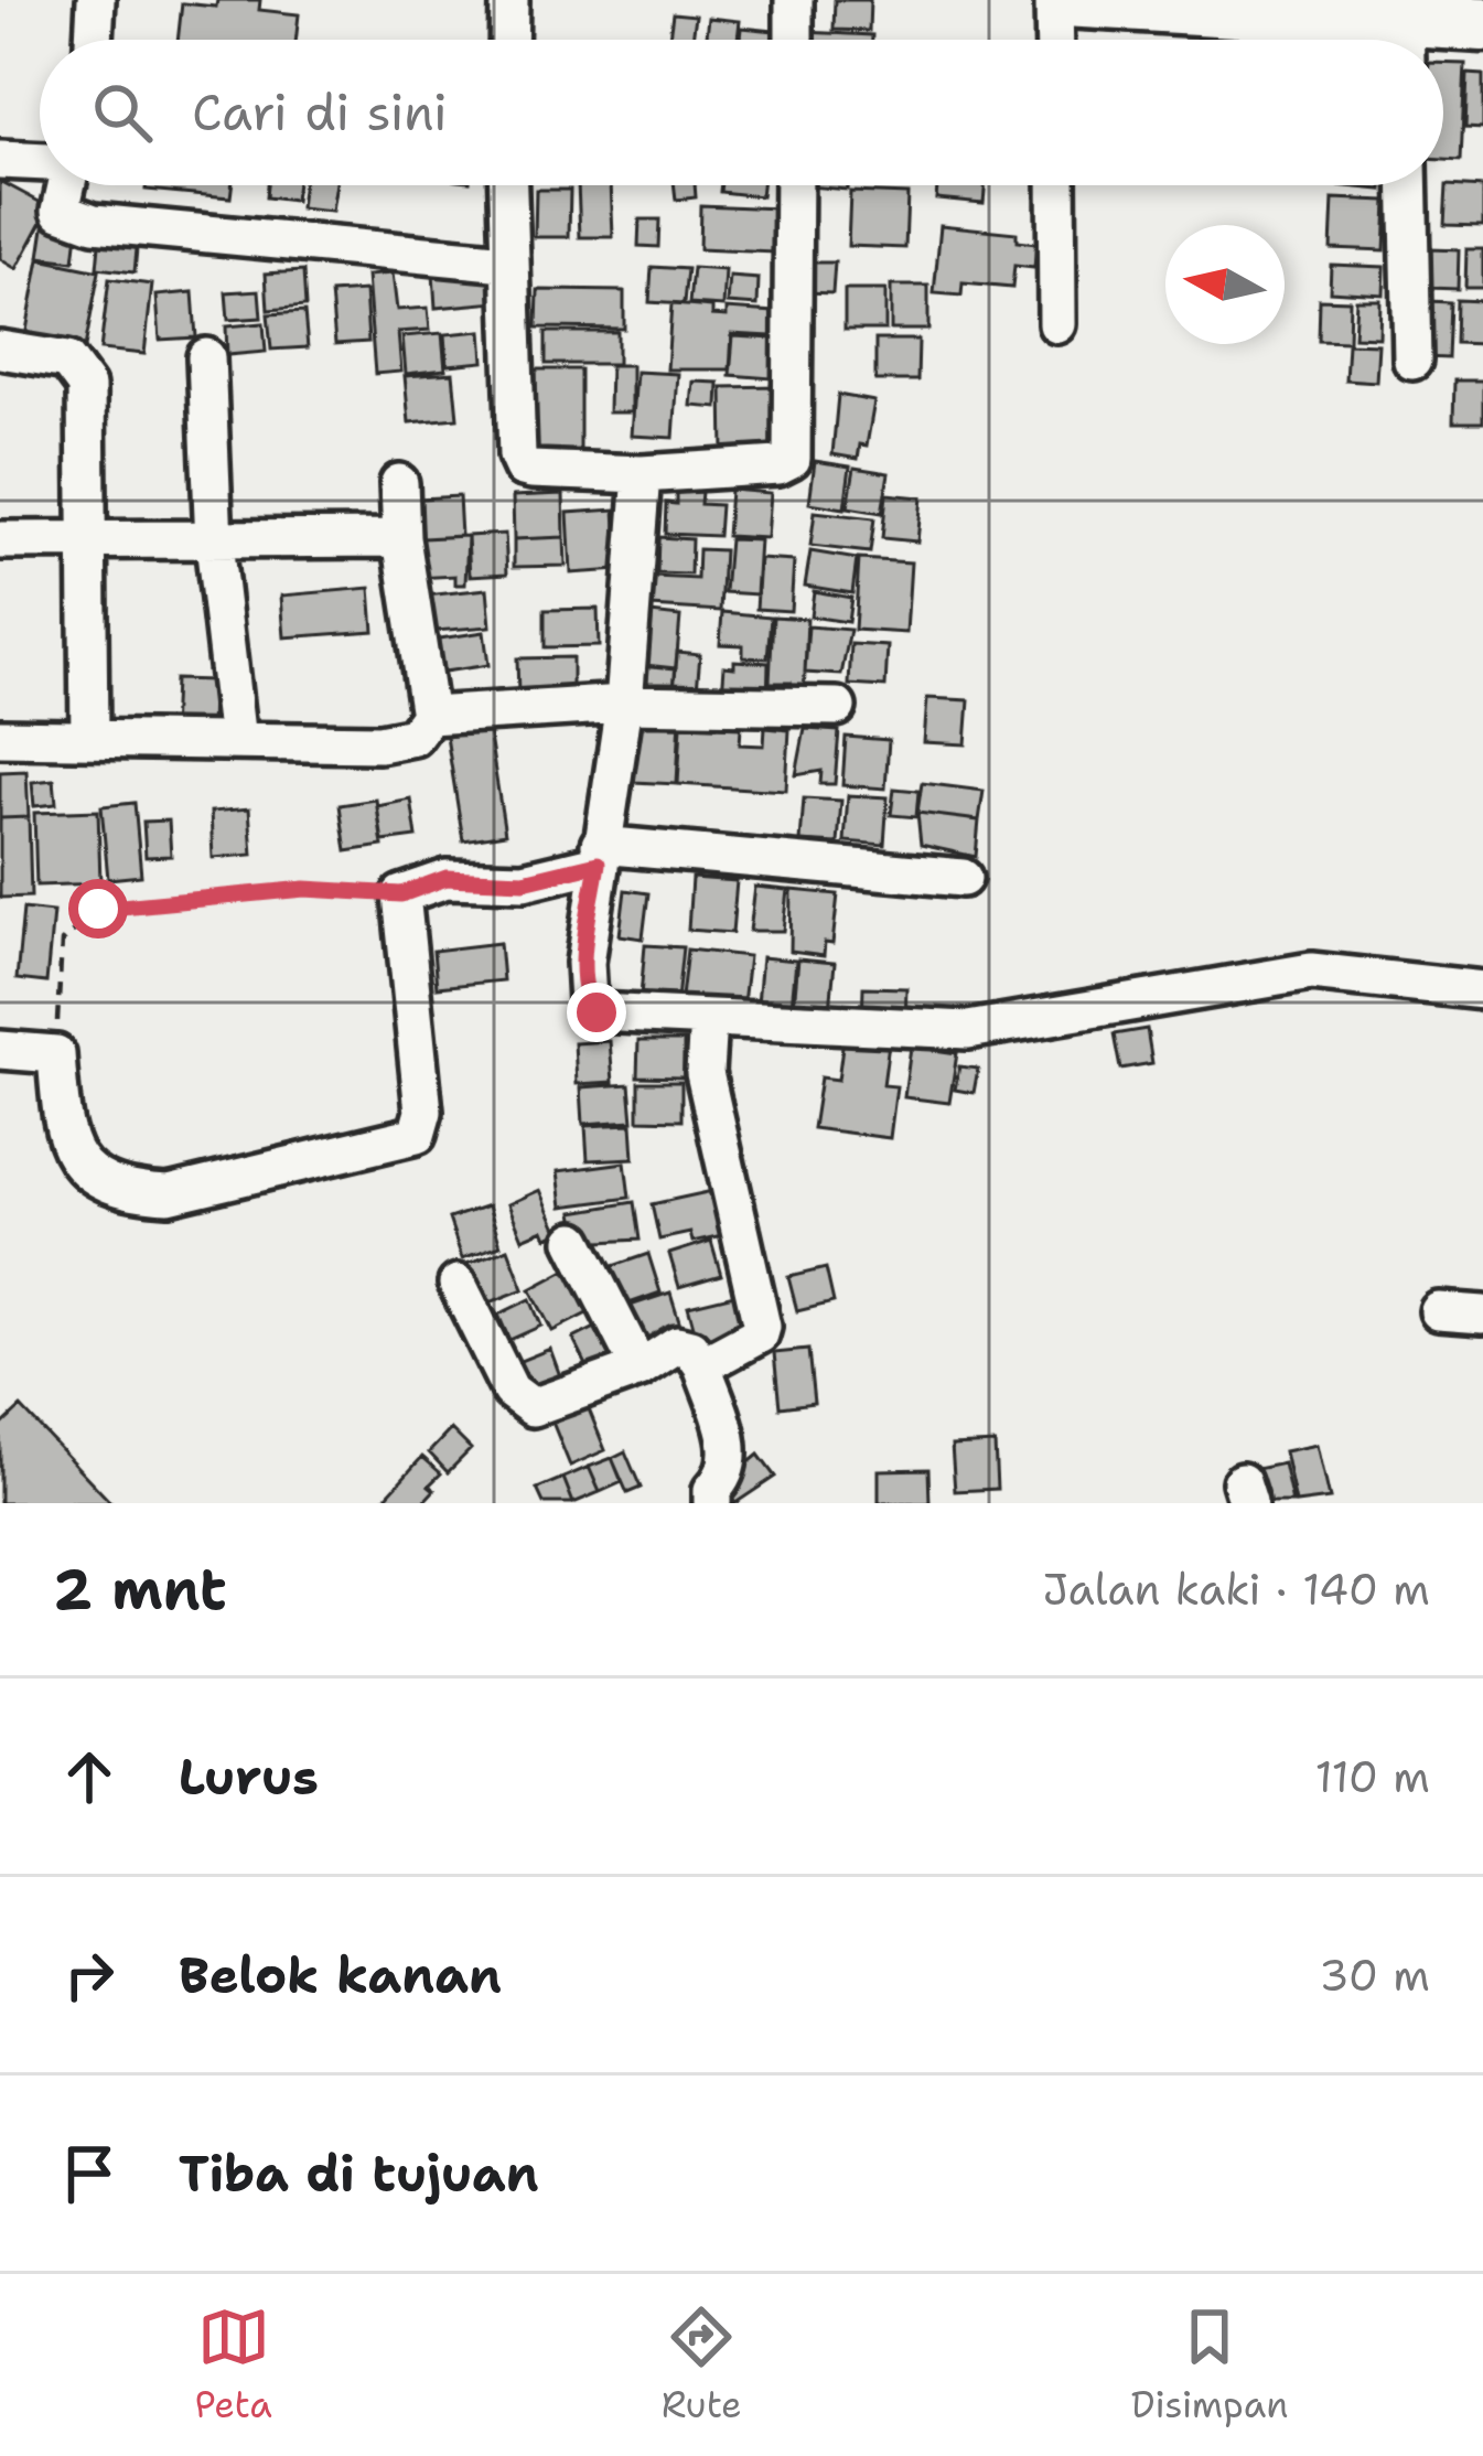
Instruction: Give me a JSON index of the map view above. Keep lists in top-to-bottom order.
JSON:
{
  "north": "left",
  "page": {
    "search": "Cari di sini",
    "heading": ["2 mnt", "Jalan kaki · 140 m"],
    "list": [
      ["Lurus", "110 m"],
      ["Belok kanan", "30 m"],
      "Tiba di tujuan"
    ],
    "nav": ["Peta", "Rute", "Disimpan"]
  }
}
